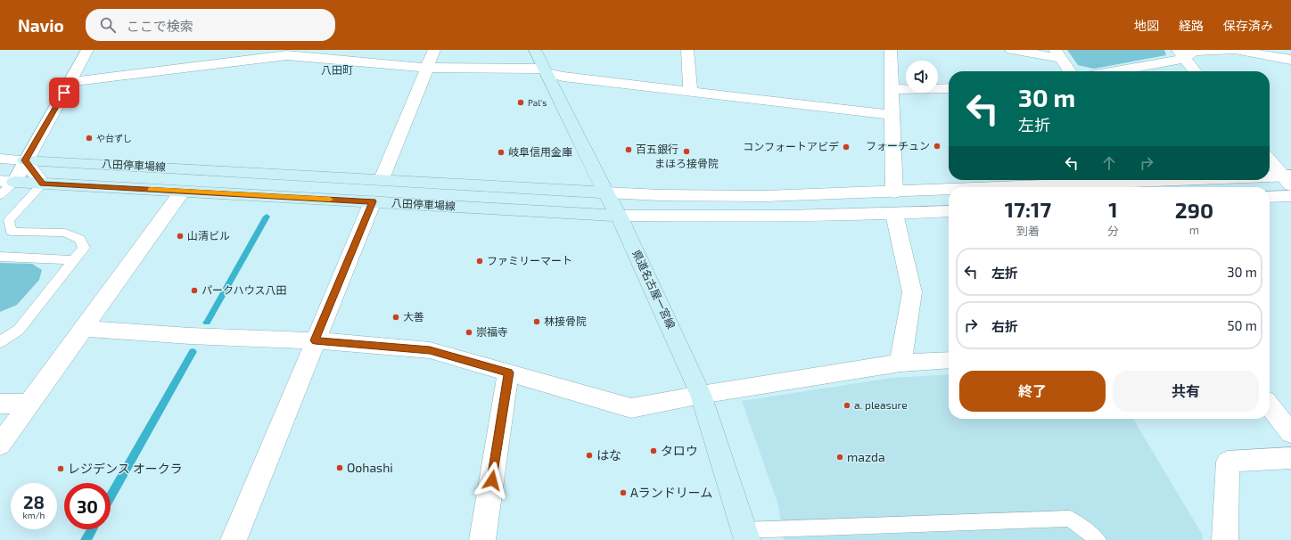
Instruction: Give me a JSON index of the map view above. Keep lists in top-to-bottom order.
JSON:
{
  "streets": {
    "main road": ["八田停車場線", "県道名古屋一宮線"]
  },
  "crossings": [
    ["八田停車場線", "県道名古屋一宮線"]
  ],
  "districts": ["八田町"],
  "places": [
    "Pal's",
    "や台ずし",
    "フォーチュン",
    "コンフォートアビデ",
    "百五銀行",
    "まほろ接骨院",
    "岐阜信用金庫",
    "山清ビル",
    "ファミリーマート",
    "パークハウス八田",
    "大善",
    "林接骨院",
    "崇福寺",
    "a. pleasure",
    "タロウ",
    "はな",
    "mazda",
    "Oohashi",
    "レジデンス オークラ",
    "Aランドリーム"
  ],
  "page": {
    "header": "Navio",
    "search": "ここで検索",
    "nav": ["地図", "経路", "保存済み"],
    "turn": ["30 m", "左折"],
    "eta": [
      "17:17",
      "到着",
      "1",
      "分",
      "290",
      "m"
    ],
    "list": [
      {
        "name": "左折",
        "value": "30 m"
      },
      {
        "name": "右折",
        "value": "50 m"
      }
    ],
    "buttons": ["終了", "共有"],
    "speed": "28 km/h",
    "limit": "30"
  }
}
